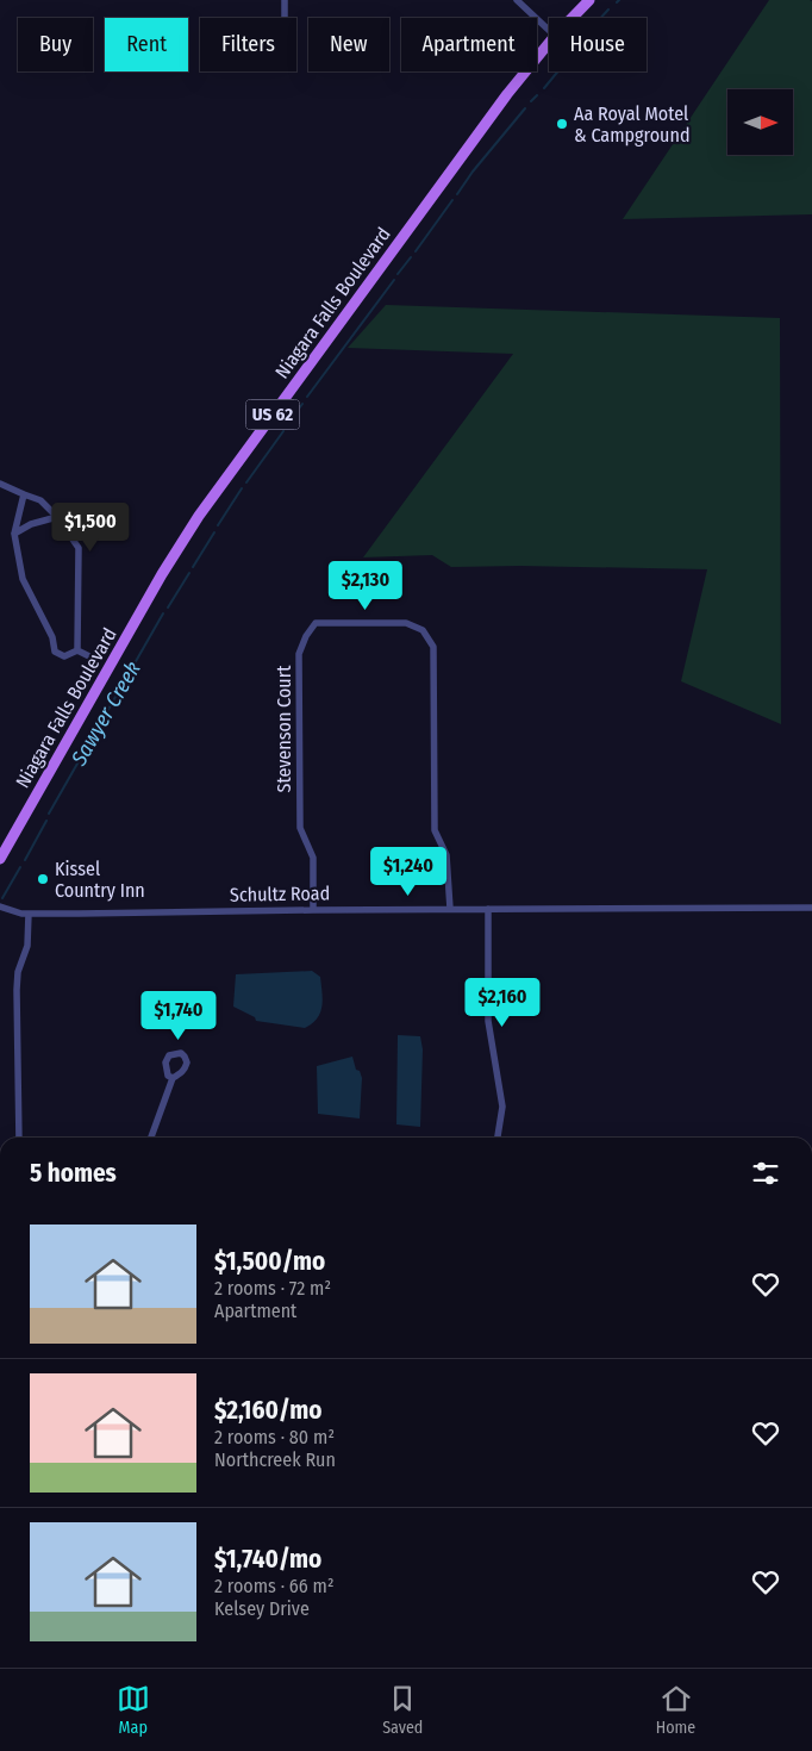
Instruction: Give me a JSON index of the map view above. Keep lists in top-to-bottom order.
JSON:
{
  "streets": {
    "main road": ["Niagara Falls Boulevard", "US 62"],
    "street": ["Stevenson Court", "Schultz Road"]
  },
  "crossings": [
    ["Stevenson Court", "Schultz Road"]
  ],
  "water": ["Sawyer Creek"],
  "places": ["Aa Royal Motel & Campground", "Kissel Country Inn"],
  "north": "right",
  "page": {
    "chip": [
      "Buy",
      "Rent",
      "Filters",
      "New",
      "Apartment",
      "House"
    ],
    "price": [
      "$1,500",
      "$2,130",
      "$1,240",
      "$2,160",
      "$1,740"
    ],
    "heading": "5 homes",
    "list": [
      {
        "name": "$1,500/mo",
        "note": "2 rooms · 72 m² · Apartment"
      },
      {
        "name": "$2,160/mo",
        "note": "2 rooms · 80 m² · Northcreek Run"
      },
      {
        "name": "$1,740/mo",
        "note": "2 rooms · 66 m² · Kelsey Drive"
      }
    ],
    "tabs": ["Map", "Saved", "Home"]
  }
}
